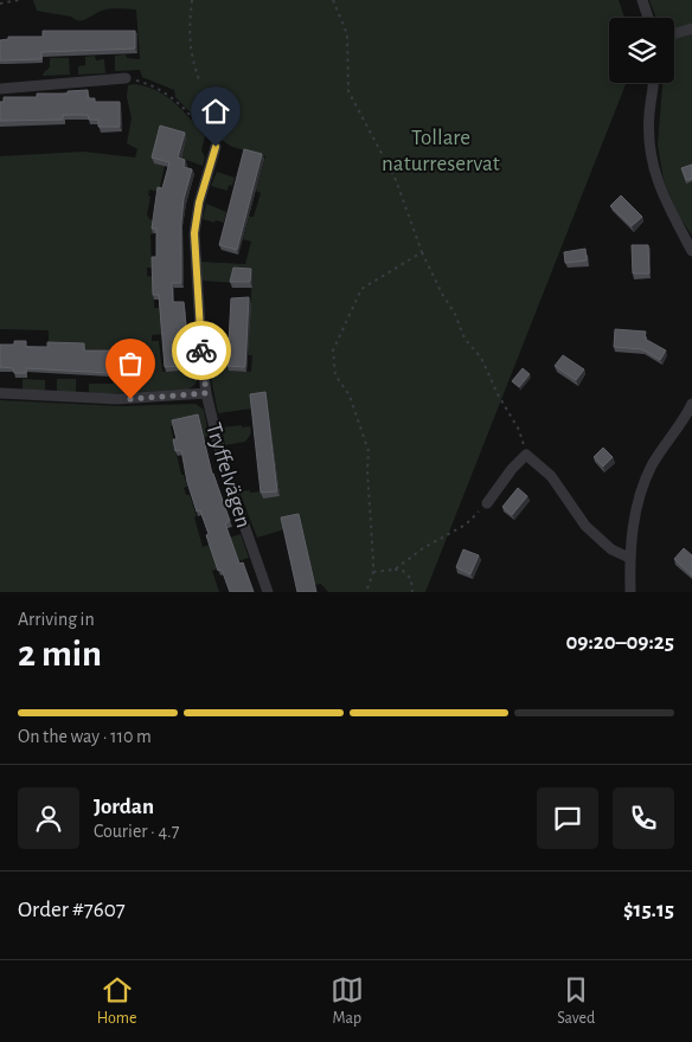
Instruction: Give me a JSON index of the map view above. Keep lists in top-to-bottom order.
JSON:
{
  "streets": {
    "street": ["Tryffelvägen"]
  },
  "parks": ["Tollare naturreservat"],
  "page": {
    "heading": ["2 min", "Arriving in", "09:20–09:25"],
    "panel": [
      "Jordan",
      "Courier · 4.7",
      "Order #7607",
      "$15.15"
    ],
    "bar": "On the way · 110 m",
    "tabs": ["Home", "Map", "Saved"]
  }
}
